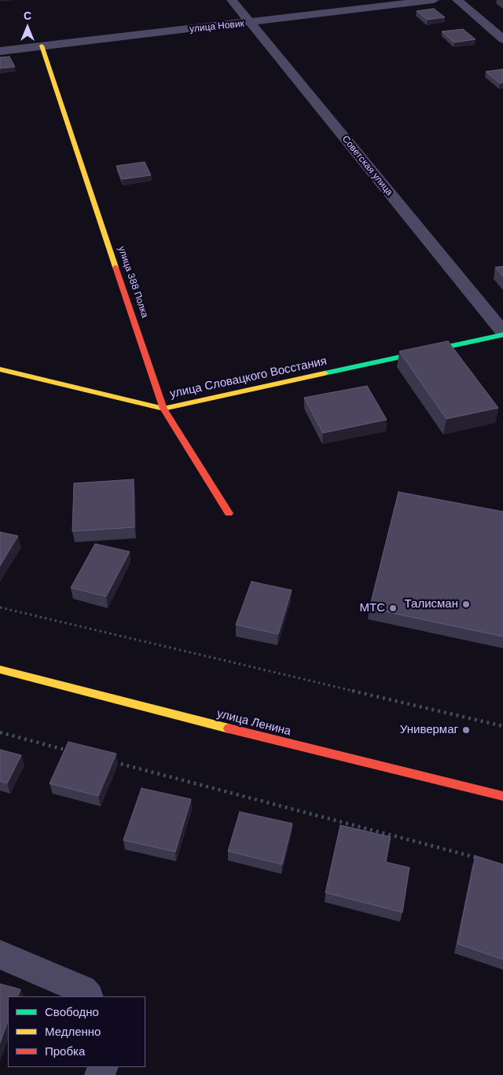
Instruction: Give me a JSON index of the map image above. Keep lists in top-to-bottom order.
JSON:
{
  "streets": {
    "street": [
      "улица Новик",
      "Советская улица",
      "улица 388 Полка",
      "улица Словацкого Восстания",
      "улица Ленина"
    ]
  },
  "crossings": [
    ["улица Новик", "Советская улица"],
    ["улица Новик", "улица 388 Полка"],
    ["улица 388 Полка", "улица Словацкого Восстания"]
  ],
  "places": ["Талисман", "МТС", "Универмаг"],
  "legend": ["Свободно", "Медленно", "Пробка"],
  "north": "top"
}
